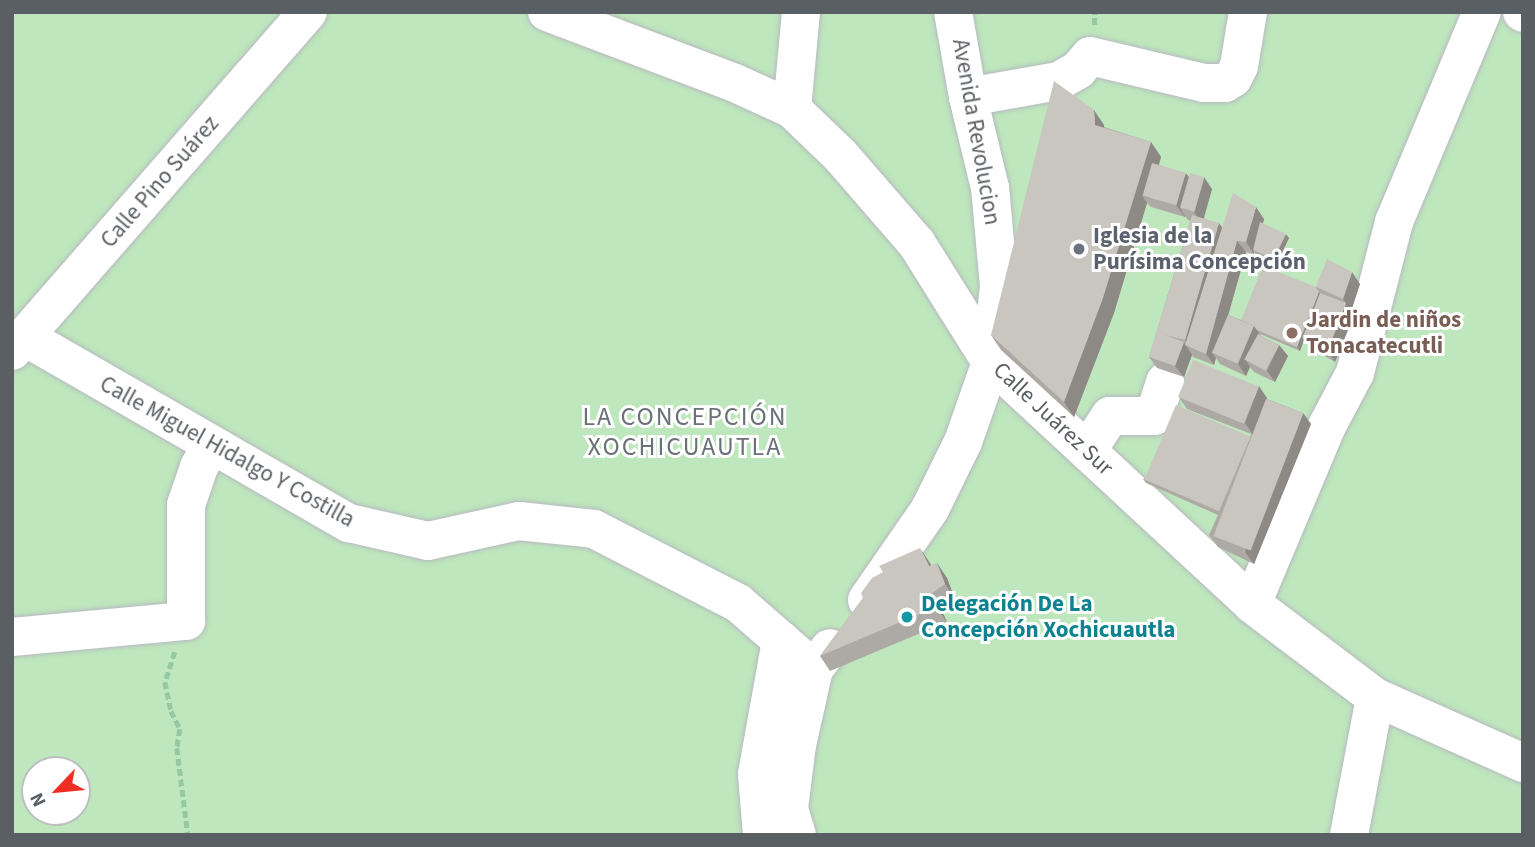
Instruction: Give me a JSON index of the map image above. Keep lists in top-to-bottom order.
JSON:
{
  "streets": {
    "street": [
      "Avenida Revolucion",
      "Calle Pino Suárez",
      "Calle Juárez Sur",
      "Calle Miguel Hidalgo Y Costilla"
    ]
  },
  "crossings": [
    ["Avenida Revolucion", "Calle Juárez Sur"],
    ["Avenida Revolucion", "Calle Miguel Hidalgo Y Costilla"],
    ["Calle Pino Suárez", "Calle Miguel Hidalgo Y Costilla"]
  ],
  "districts": ["LA CONCEPCIÓN XOCHICUAUTLA"],
  "places": ["Iglesia de la Purísima Concepción", "Jardin de niños Tonacatecutli", "Delegación De La Concepción Xochicuautla"],
  "north": "bottom left"
}
